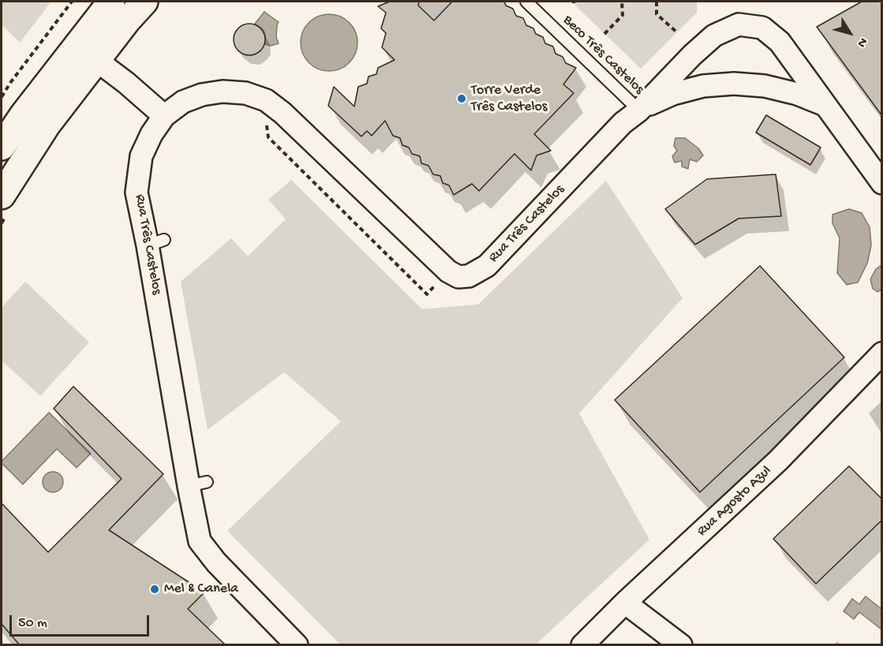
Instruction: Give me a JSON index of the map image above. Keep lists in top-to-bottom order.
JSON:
{
  "streets": {
    "street": ["Rua Três Castelos", "Rua Agosto Azul"],
    "lane": ["Beco Três Castelos"]
  },
  "crossings": [
    ["Beco Três Castelos", "Rua Três Castelos"]
  ],
  "places": ["Torre Verde Três Castelos", "Mel & Canela"],
  "scale_bar": "50 m",
  "north": "bottom right"
}
